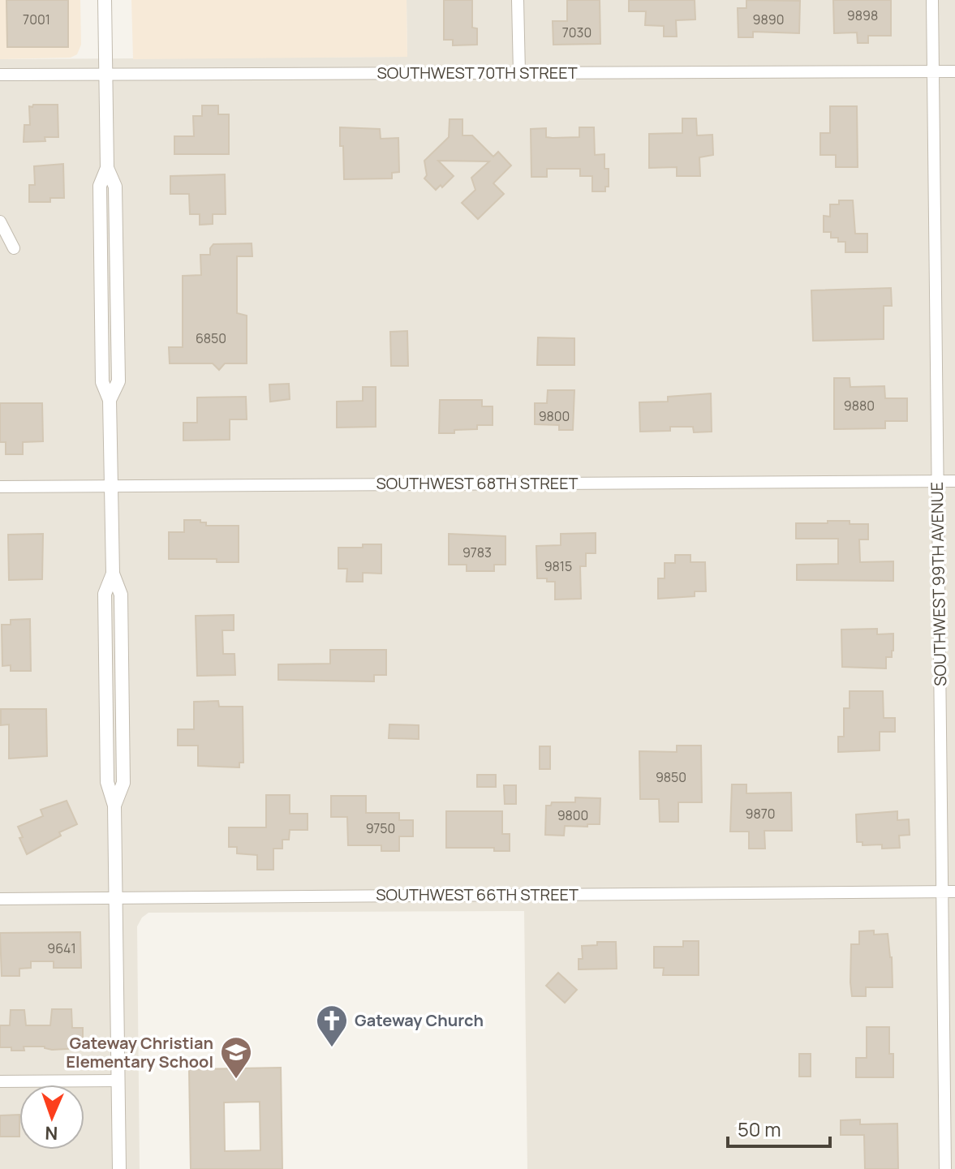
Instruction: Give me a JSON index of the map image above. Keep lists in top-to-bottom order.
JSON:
{
  "streets": {
    "street": [
      "SOUTHWEST 70TH STREET",
      "SOUTHWEST 68TH STREET",
      "SOUTHWEST 99TH AVENUE",
      "SOUTHWEST 66TH STREET"
    ]
  },
  "crossings": [
    ["SOUTHWEST 70TH STREET", "SOUTHWEST 99TH AVENUE"],
    ["SOUTHWEST 68TH STREET", "SOUTHWEST 99TH AVENUE"],
    ["SOUTHWEST 99TH AVENUE", "SOUTHWEST 66TH STREET"]
  ],
  "places": {
    "church": ["Gateway Church"],
    "school or university": ["Gateway Christian Elementary School"]
  },
  "house_numbers": [
    "9898",
    "7001",
    "9890",
    "7030",
    "6850",
    "9880",
    "9800",
    "9783",
    "9815",
    "9850",
    "9870",
    "9800",
    "9750",
    "9641"
  ],
  "scale_bar": "50 m",
  "north": "bottom"
}
